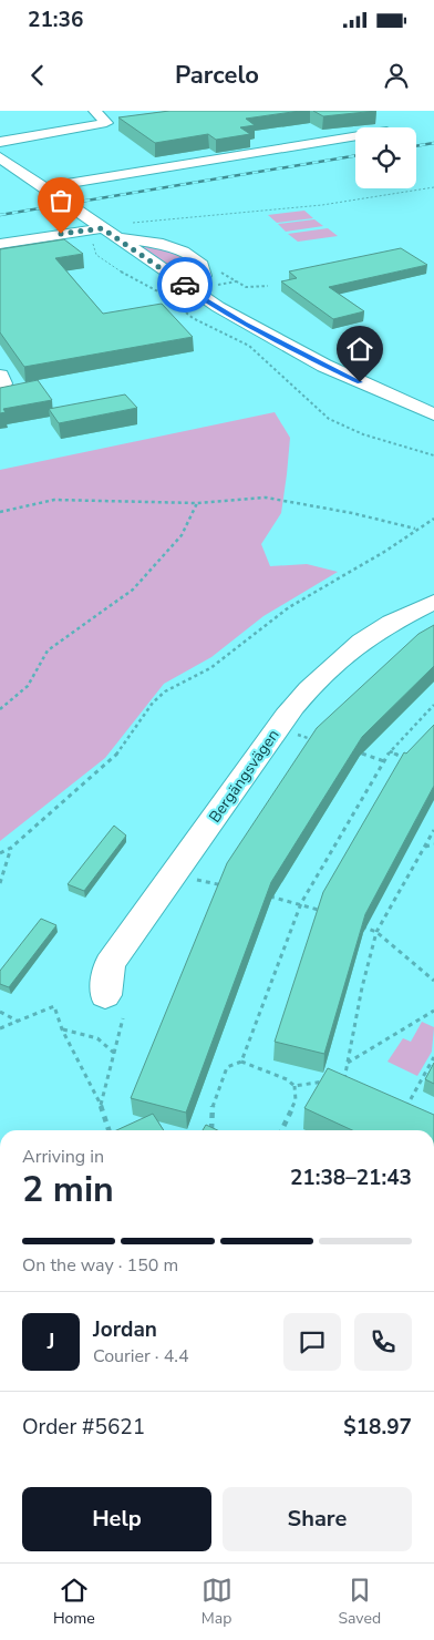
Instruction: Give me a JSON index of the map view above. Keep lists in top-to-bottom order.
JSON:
{
  "streets": {
    "street": ["Bergängsvägen"]
  },
  "page": {
    "status": "21:36",
    "header": "Parcelo",
    "heading": ["2 min", "Arriving in", "21:38–21:43"],
    "panel": [
      "Jordan",
      "Courier · 4.4",
      "Order #5621",
      "$18.97"
    ],
    "bar": "On the way · 150 m",
    "round": "J",
    "buttons": ["Help", "Share"],
    "tabs": ["Home", "Map", "Saved"]
  }
}
